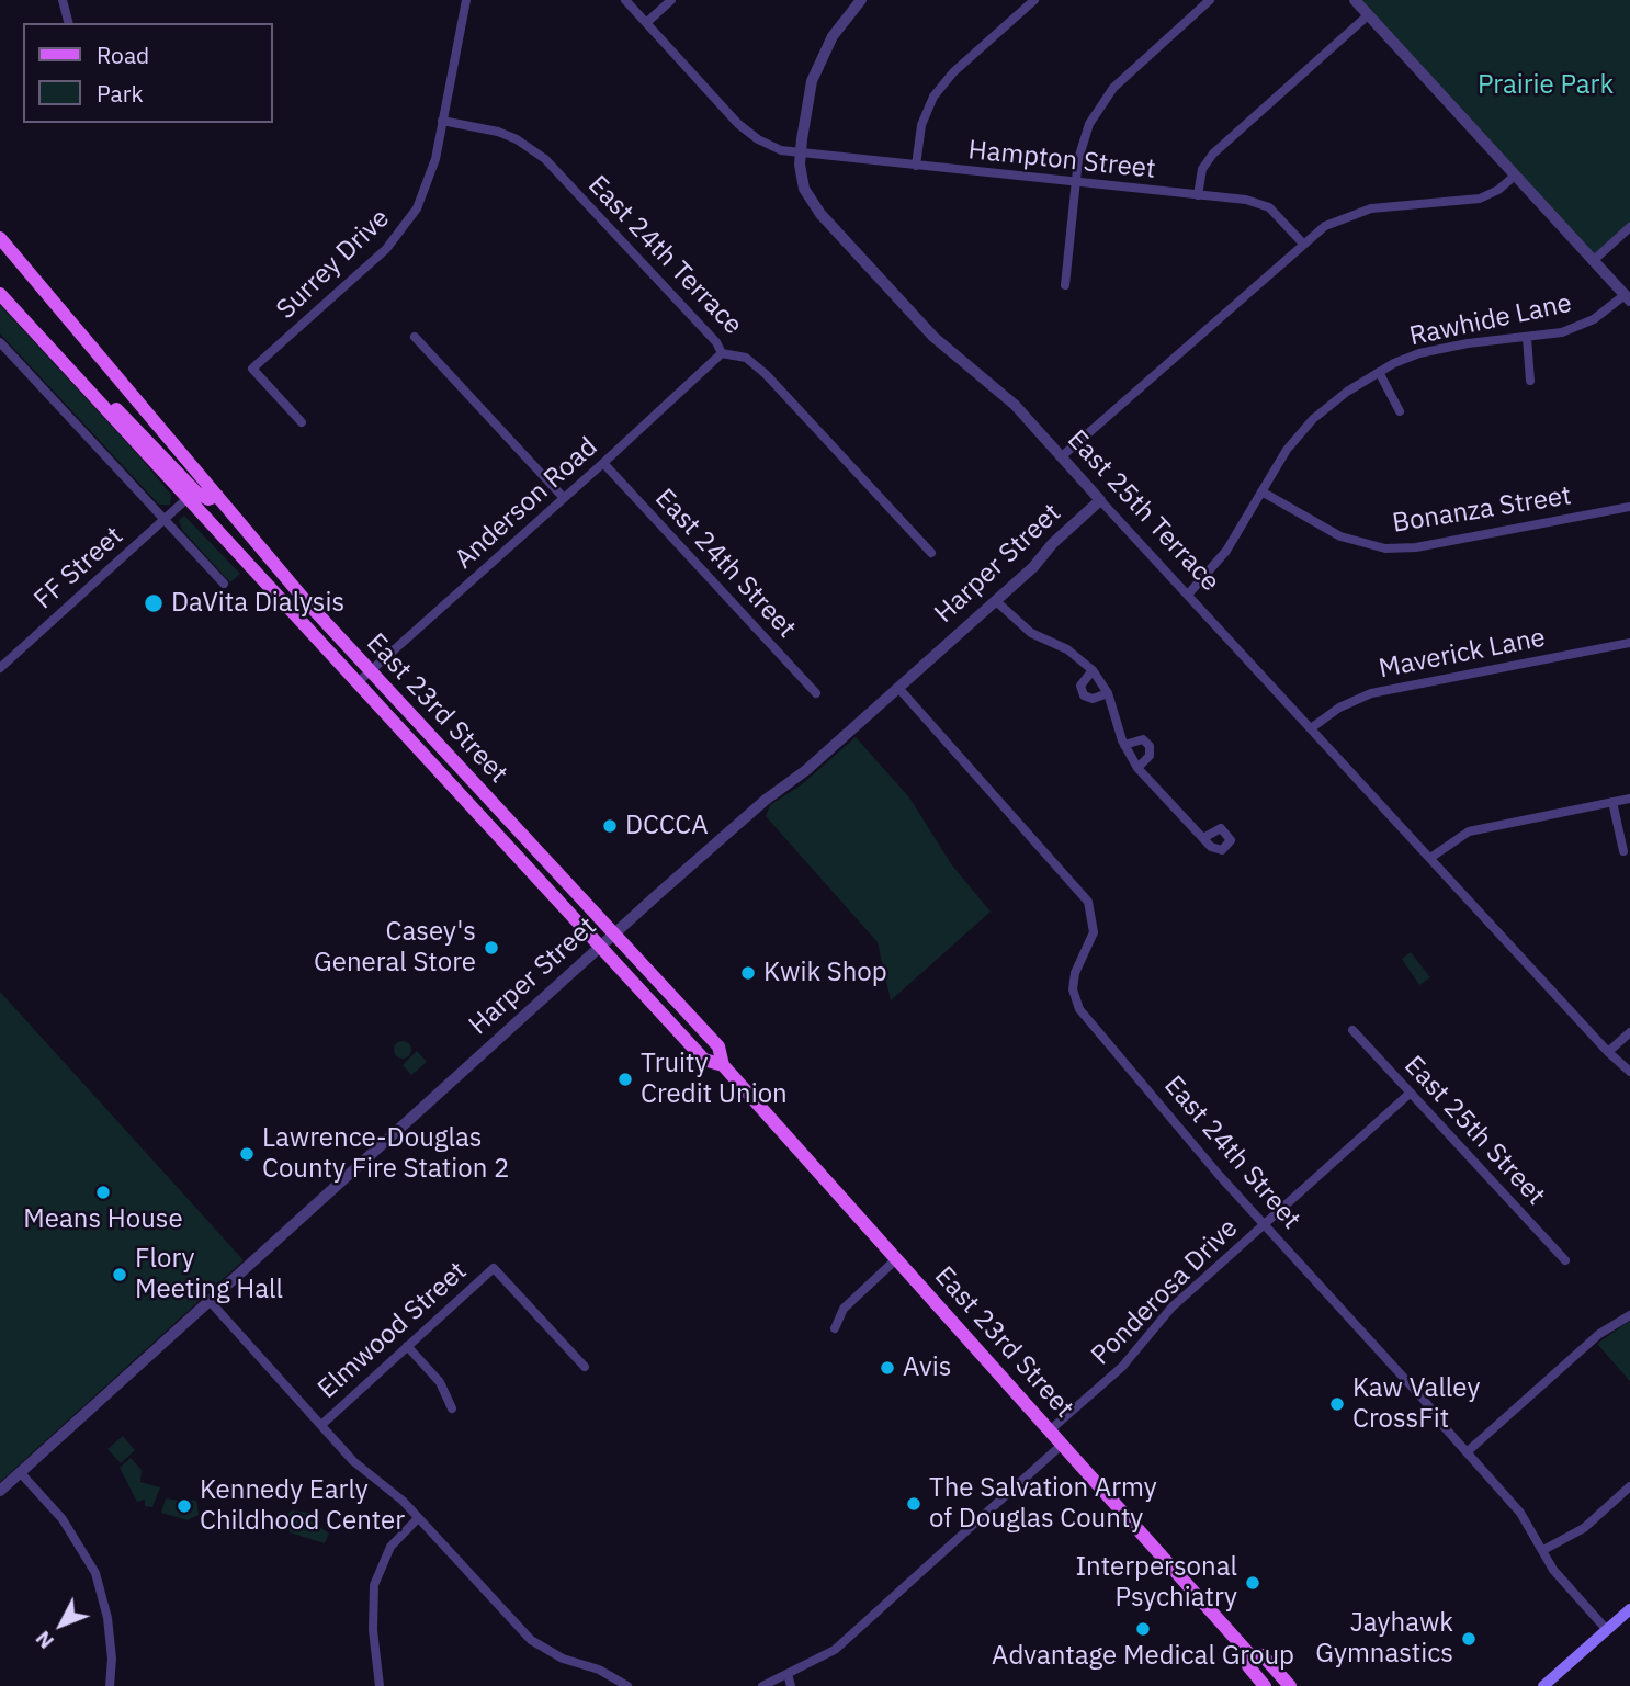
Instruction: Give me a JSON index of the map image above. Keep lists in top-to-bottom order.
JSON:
{
  "streets": {
    "main road": ["East 23rd Street"],
    "street": [
      "Hampton Street",
      "East 24th Terrace",
      "Surrey Drive",
      "Rawhide Lane",
      "Anderson Road",
      "Bonanza Street",
      "East 25th Terrace",
      "East 24th Street",
      "Harper Street",
      "FF Street",
      "Maverick Lane",
      "East 25th Street",
      "Ponderosa Drive",
      "Elmwood Street"
    ]
  },
  "crossings": [
    ["Hampton Street", "East 25th Terrace"],
    ["East 24th Terrace", "Surrey Drive"],
    ["East 24th Terrace", "Anderson Road"],
    ["Rawhide Lane", "Bonanza Street"],
    ["Rawhide Lane", "East 25th Terrace"],
    ["Anderson Road", "East 24th Street"],
    ["Anderson Road", "East 23rd Street"],
    ["East 25th Terrace", "Harper Street"],
    ["East 25th Terrace", "Maverick Lane"],
    ["East 24th Street", "Harper Street"],
    ["East 24th Street", "Ponderosa Drive"],
    ["Harper Street", "East 23rd Street"],
    ["FF Street", "East 23rd Street"],
    ["East 23rd Street", "Ponderosa Drive"],
    ["East 25th Street", "Ponderosa Drive"]
  ],
  "parks": ["Prairie Park"],
  "places": [
    "DaVita Dialysis",
    "DCCCA",
    "Casey's General Store",
    "Kwik Shop",
    "Truity Credit Union",
    "Lawrence-Douglas County Fire Station 2",
    "Means House",
    "Flory Meeting Hall",
    "Avis",
    "Kaw Valley CrossFit",
    "The Salvation Army of Douglas County",
    "Kennedy Early Childhood Center",
    "Interpersonal Psychiatry",
    "Advantage Medical Group",
    "Jayhawk Gymnastics"
  ],
  "legend": ["Road", "Park"],
  "north": "bottom left"
}
